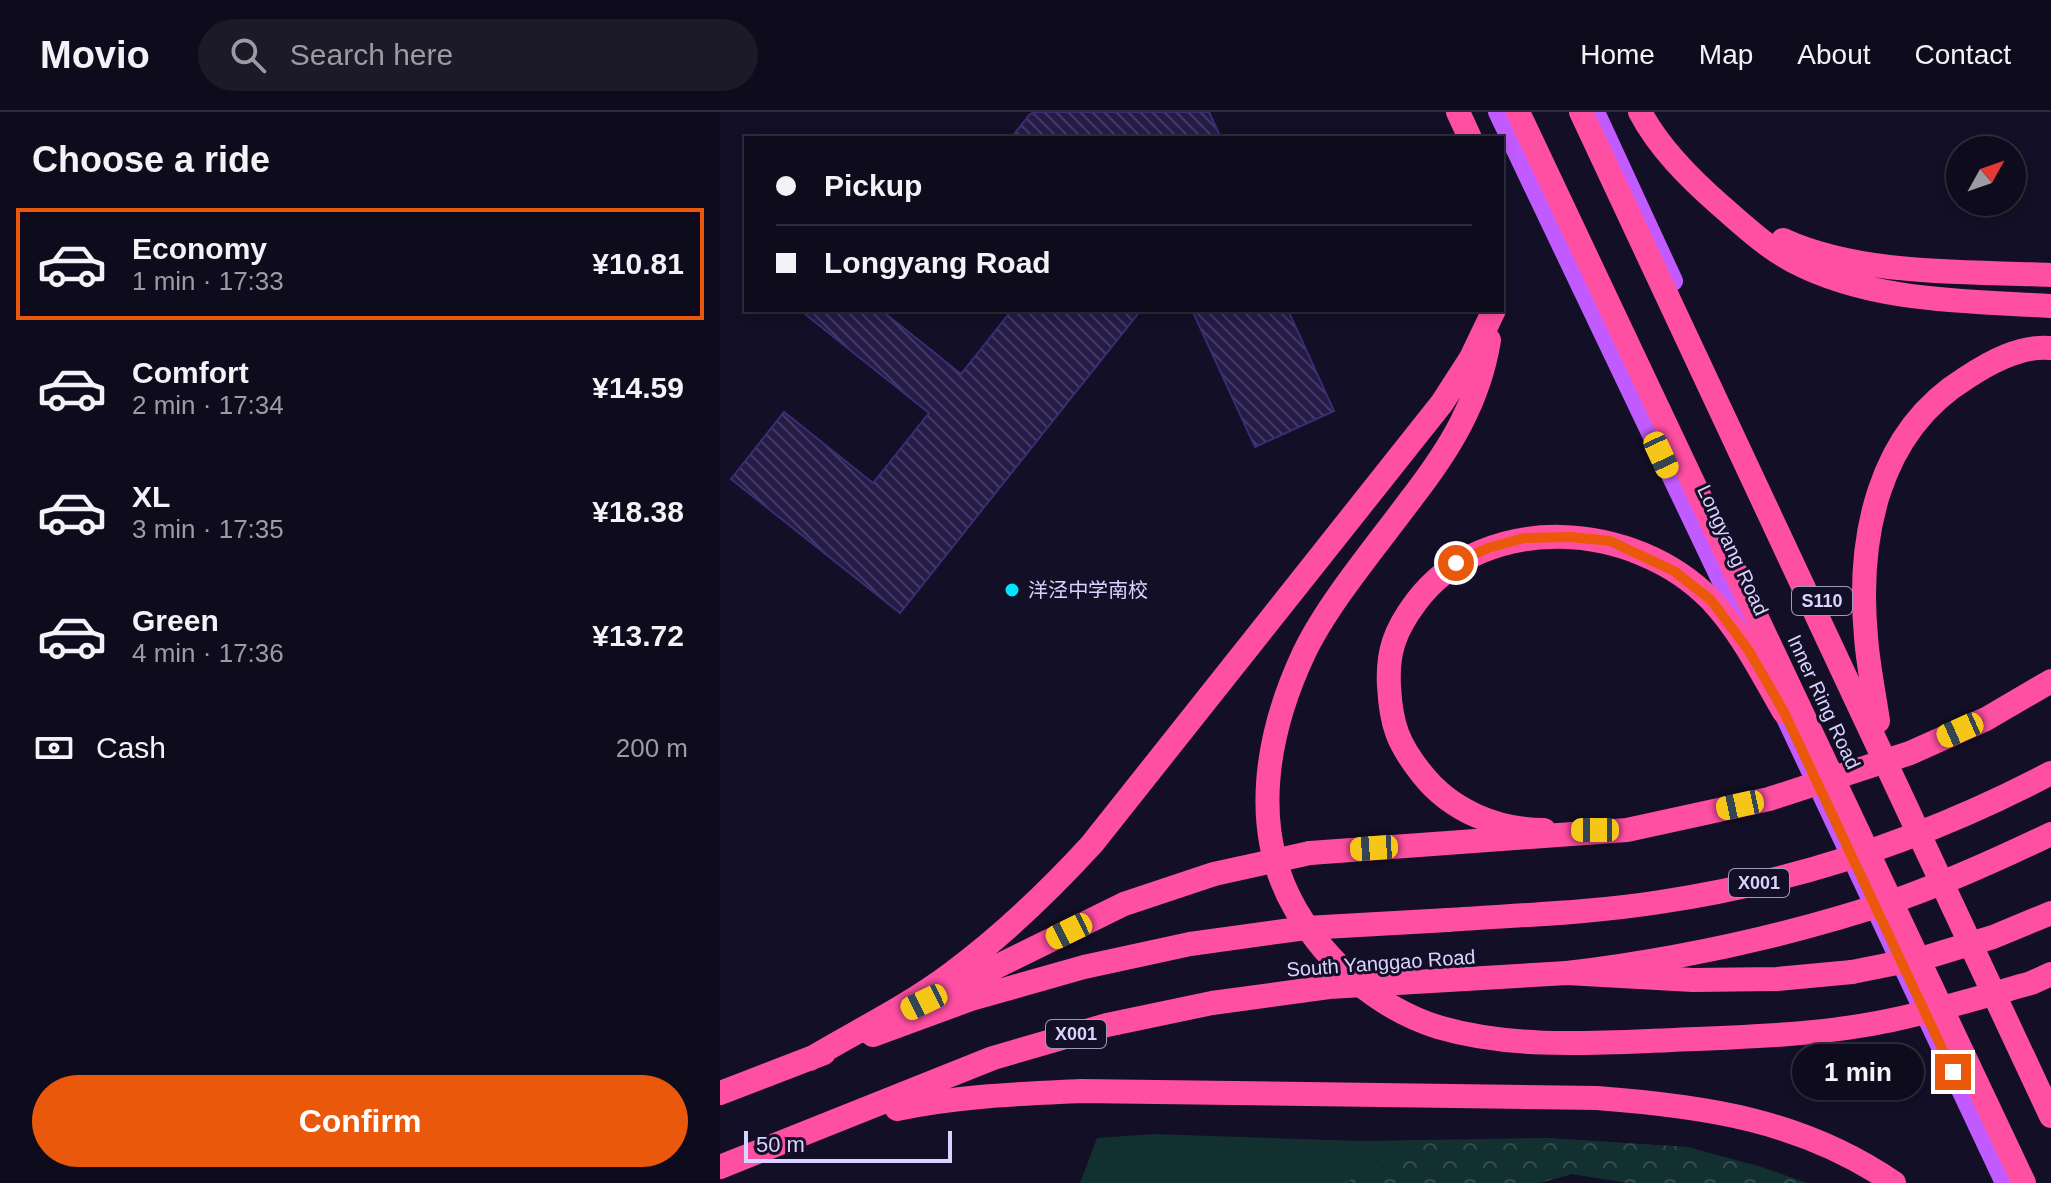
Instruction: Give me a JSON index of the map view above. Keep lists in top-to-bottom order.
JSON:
{
  "streets": {
    "highway": ["Inner Ring Road", "X001", "South Yanggao Road"],
    "main road": ["Longyang Road", "S110"]
  },
  "places": ["洋泾中学南校"],
  "scale_bar": "50 m",
  "north": "top right",
  "page": {
    "header": "Movio",
    "search": "Search here",
    "nav": [
      "Home",
      "Map",
      "About",
      "Contact"
    ],
    "heading": "Choose a ride",
    "banner": ["Pickup", "Longyang Road"],
    "list": [
      {
        "name": "Economy",
        "note": "1 min · 17:33",
        "value": "¥10.81"
      },
      {
        "name": "Comfort",
        "note": "2 min · 17:34",
        "value": "¥14.59"
      },
      {
        "name": "XL",
        "note": "3 min · 17:35",
        "value": "¥18.38"
      },
      {
        "name": "Green",
        "note": "4 min · 17:36",
        "value": "¥13.72"
      }
    ],
    "pay": ["Cash", "200 m"],
    "bubble": "1 min",
    "buttons": "Confirm",
    "scale": "50 m"
  }
}
